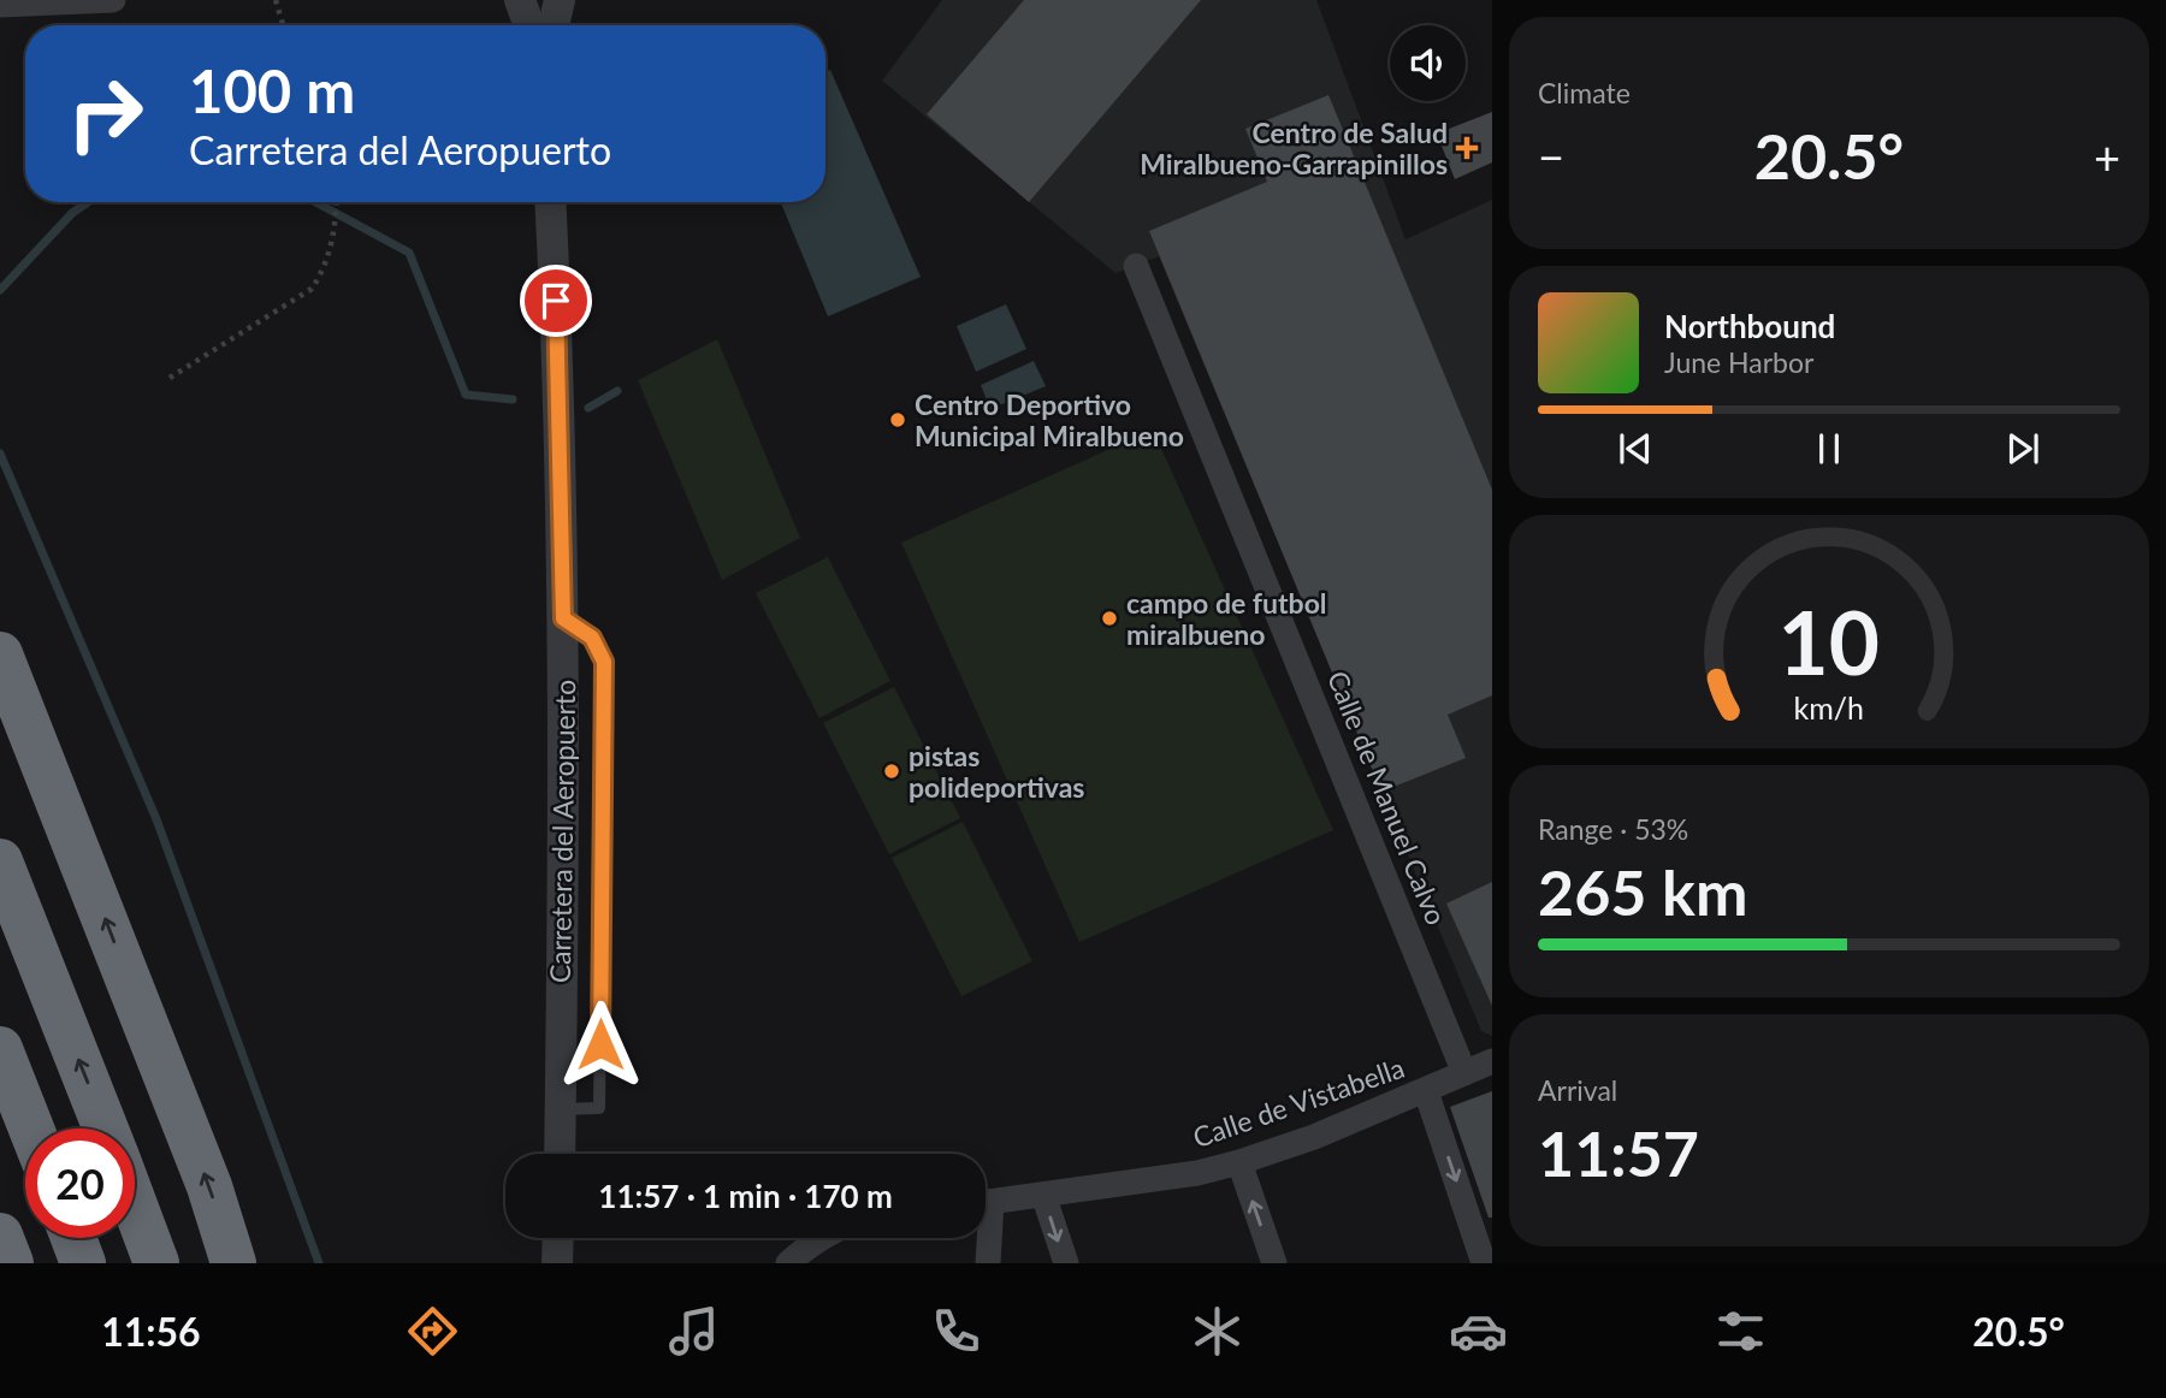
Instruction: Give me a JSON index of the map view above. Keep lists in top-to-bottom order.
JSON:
{
  "streets": {
    "street": ["Calle de Manuel Calvo", "Carretera del Aeropuerto", "Calle de Vistabella"]
  },
  "crossings": [
    ["Calle de Manuel Calvo", "Calle de Vistabella"]
  ],
  "places": {
    "health": ["Centro de Salud Miralbueno-Garrapinillos"],
    "other": ["Centro Deportivo Municipal Miralbueno", "campo de futbol miralbueno", "pistas polideportivas"]
  },
  "page": {
    "tile": [
      "Climate",
      ["Range · 53%", "265 km"],
      ["Arrival", "11:57"]
    ],
    "turn": ["100 m", "Carretera del Aeropuerto"],
    "heat": ["−", "20.5°", "+"],
    "song": ["Northbound", "June Harbor"],
    "limit": "20",
    "trip": "11:57 · 1 min · 170 m",
    "tabs": ["11:56", "20.5°"],
    "gauge": ["10", "km/h"]
  }
}
